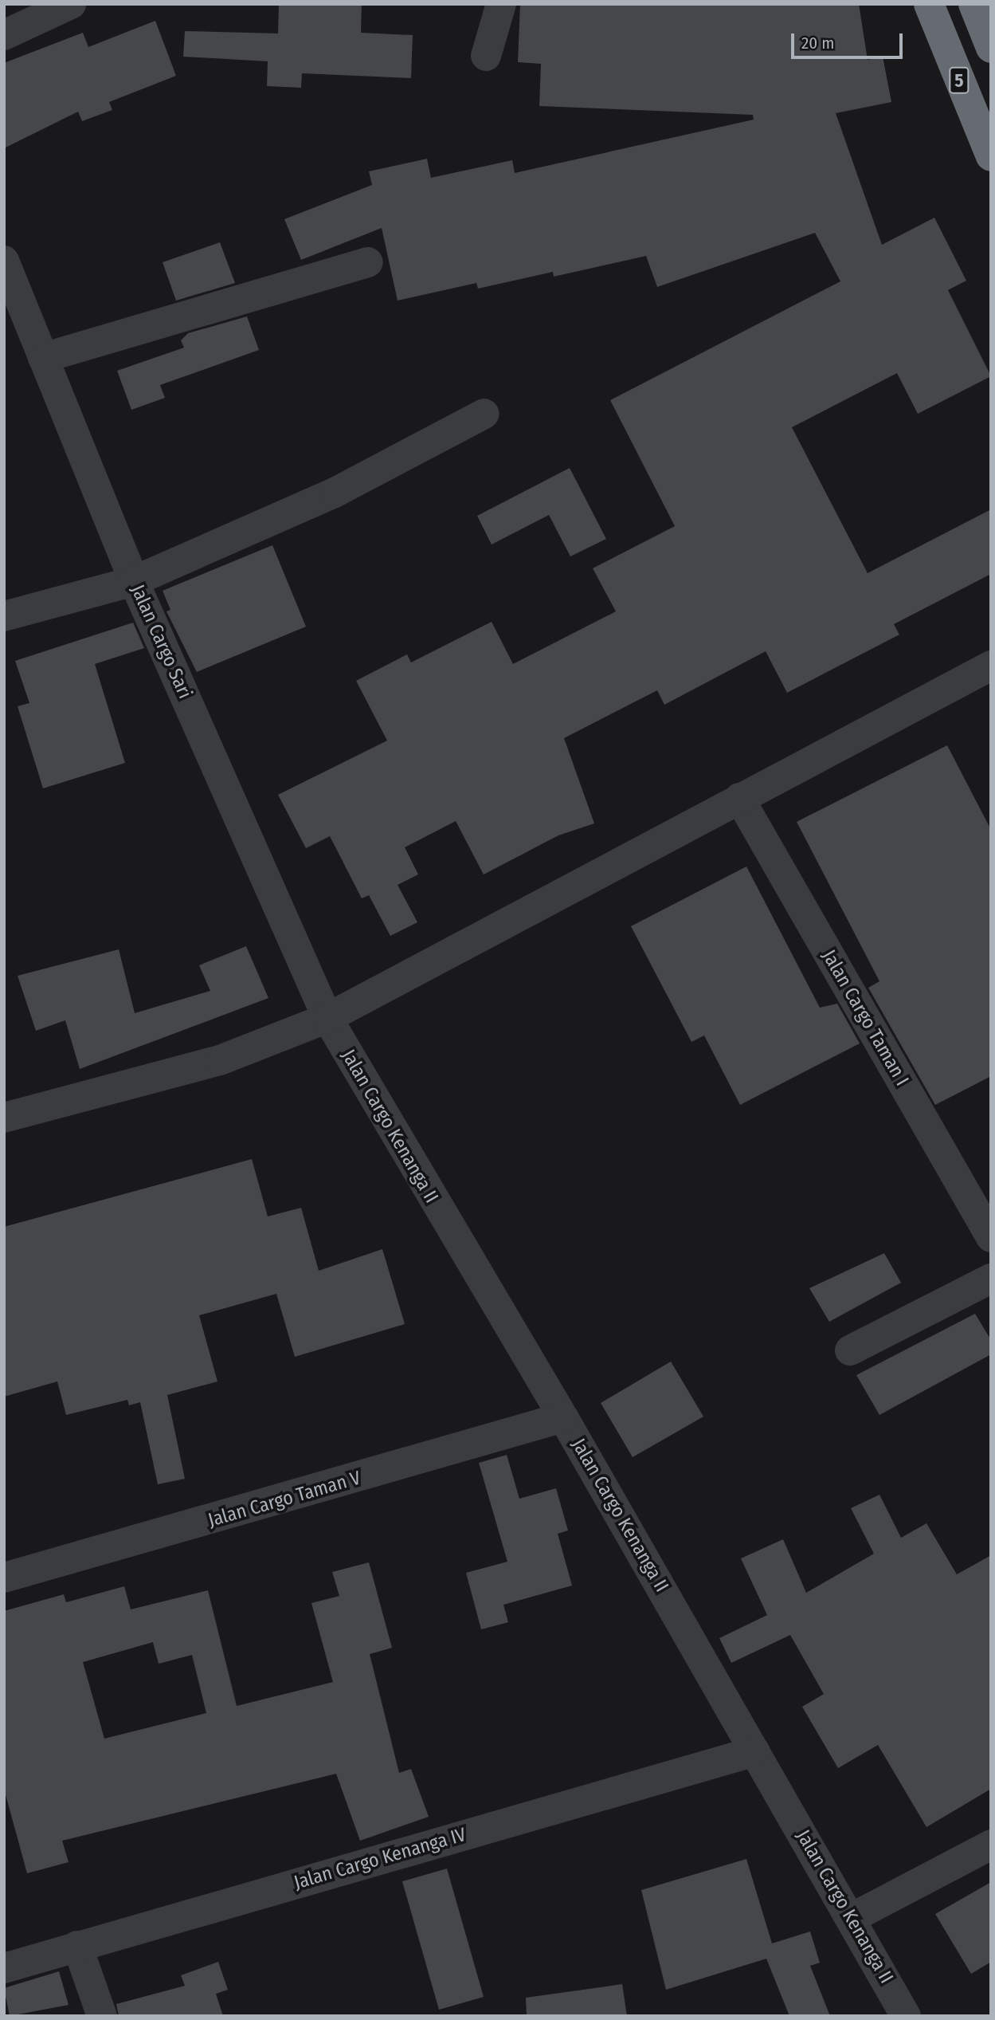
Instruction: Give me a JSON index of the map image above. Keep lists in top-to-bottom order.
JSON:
{
  "streets": {
    "highway": ["5"],
    "street": [
      "Jalan Cargo Sari",
      "Jalan Cargo Taman I",
      "Jalan Cargo Kenanga II",
      "Jalan Cargo Taman V",
      "Jalan Cargo Kenanga IV"
    ]
  },
  "crossings": [
    ["Jalan Cargo Sari", "Jalan Cargo Kenanga II"],
    ["Jalan Cargo Kenanga II", "Jalan Cargo Taman V"],
    ["Jalan Cargo Kenanga II", "Jalan Cargo Kenanga IV"]
  ],
  "scale_bar": "20 m"
}
